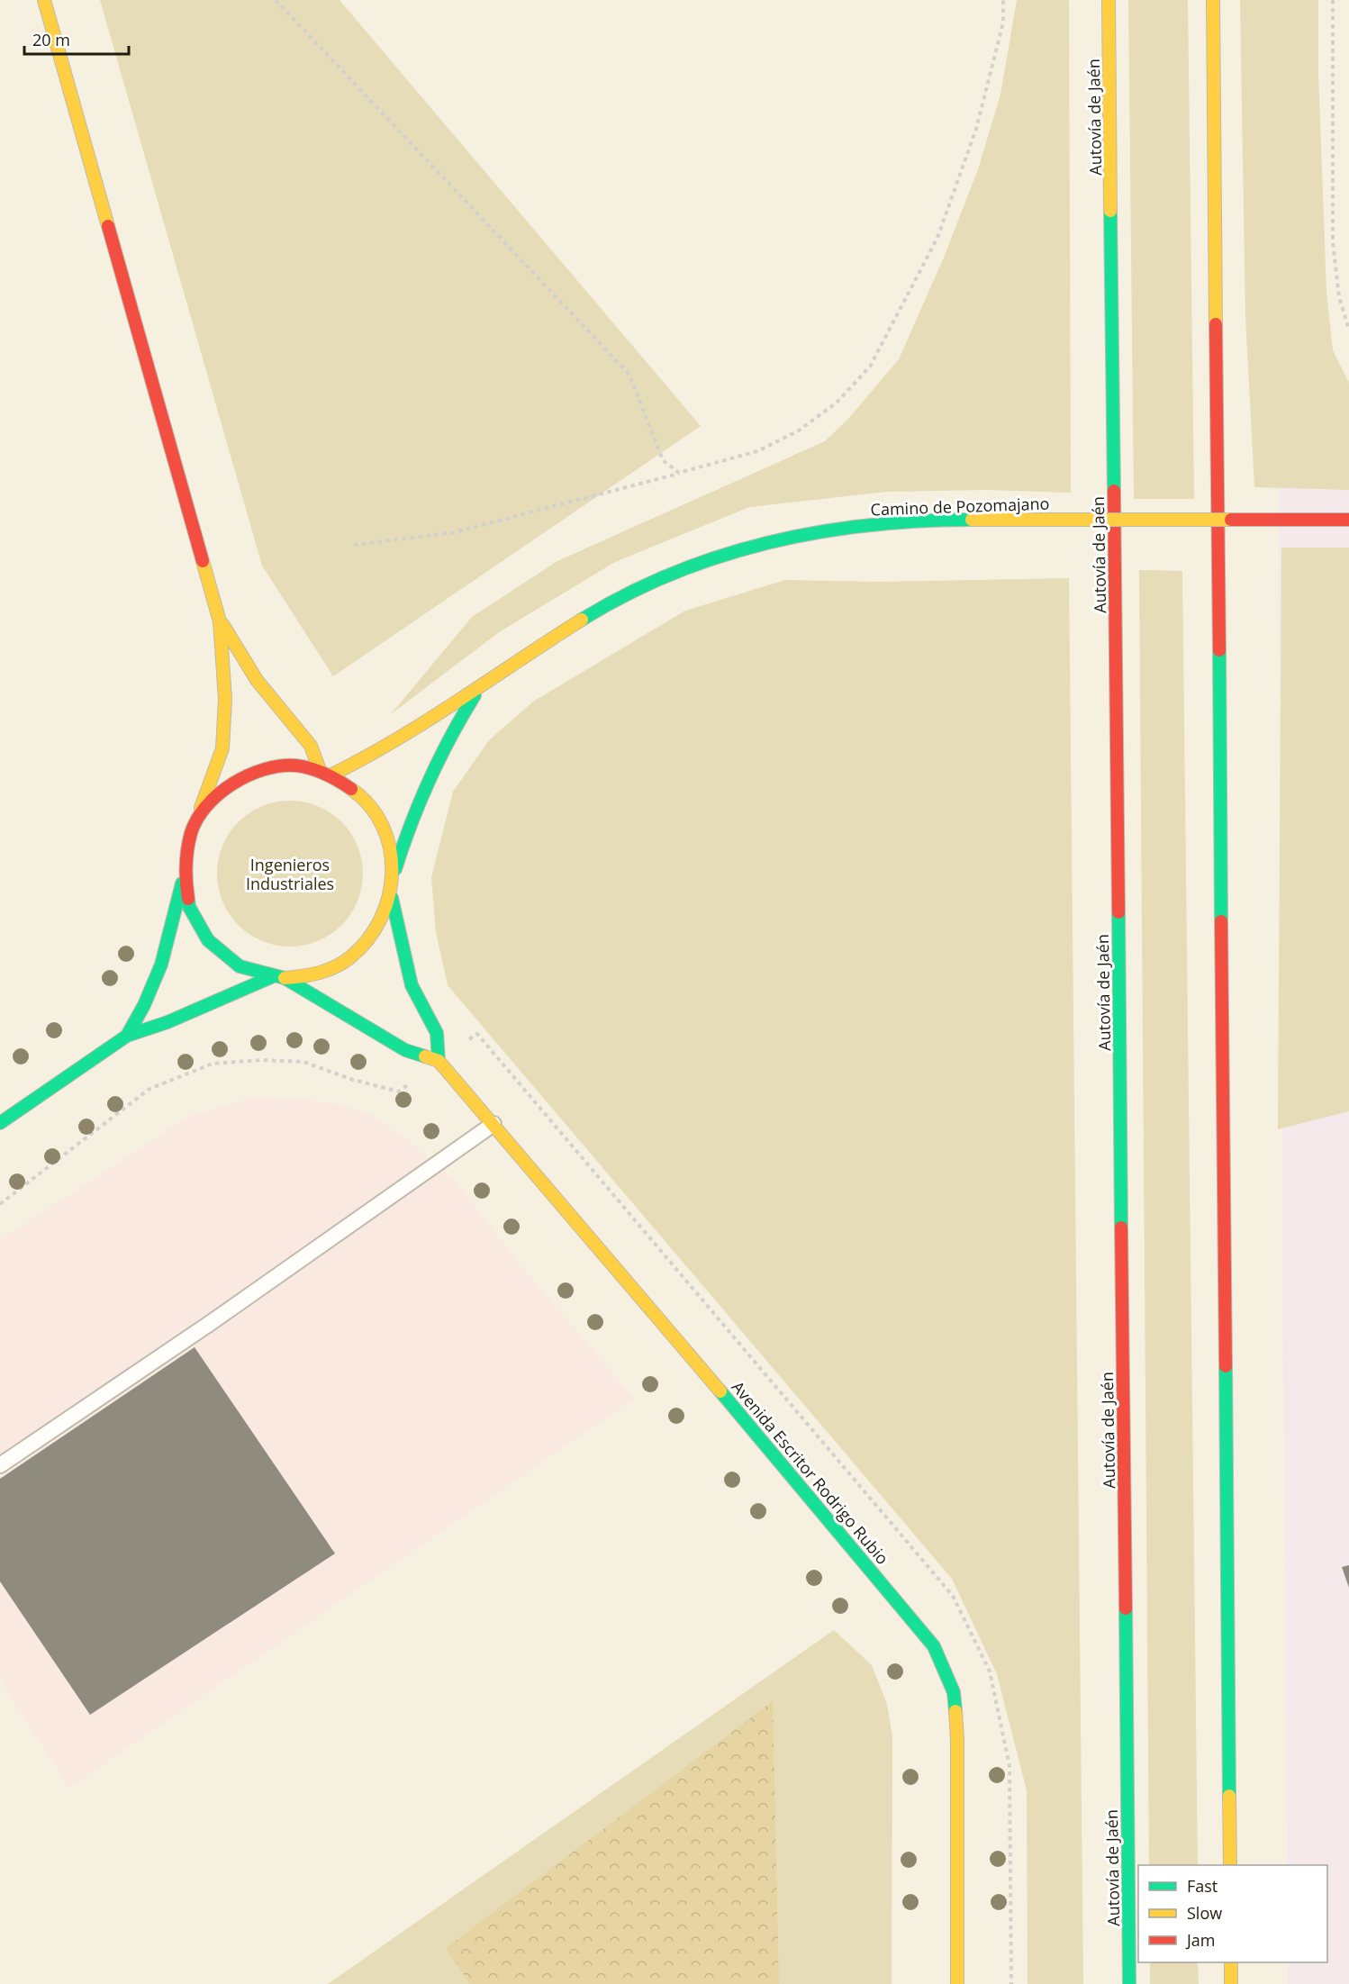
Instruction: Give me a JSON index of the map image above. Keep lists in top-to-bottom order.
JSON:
{
  "streets": {
    "main road": ["Autovía de Jaén", "Camino de Pozomajano", "Avenida Escritor Rodrigo Rubio"]
  },
  "parks": ["Ingenieros Industriales"],
  "legend": ["Fast", "Slow", "Jam"],
  "scale_bar": "20 m"
}
